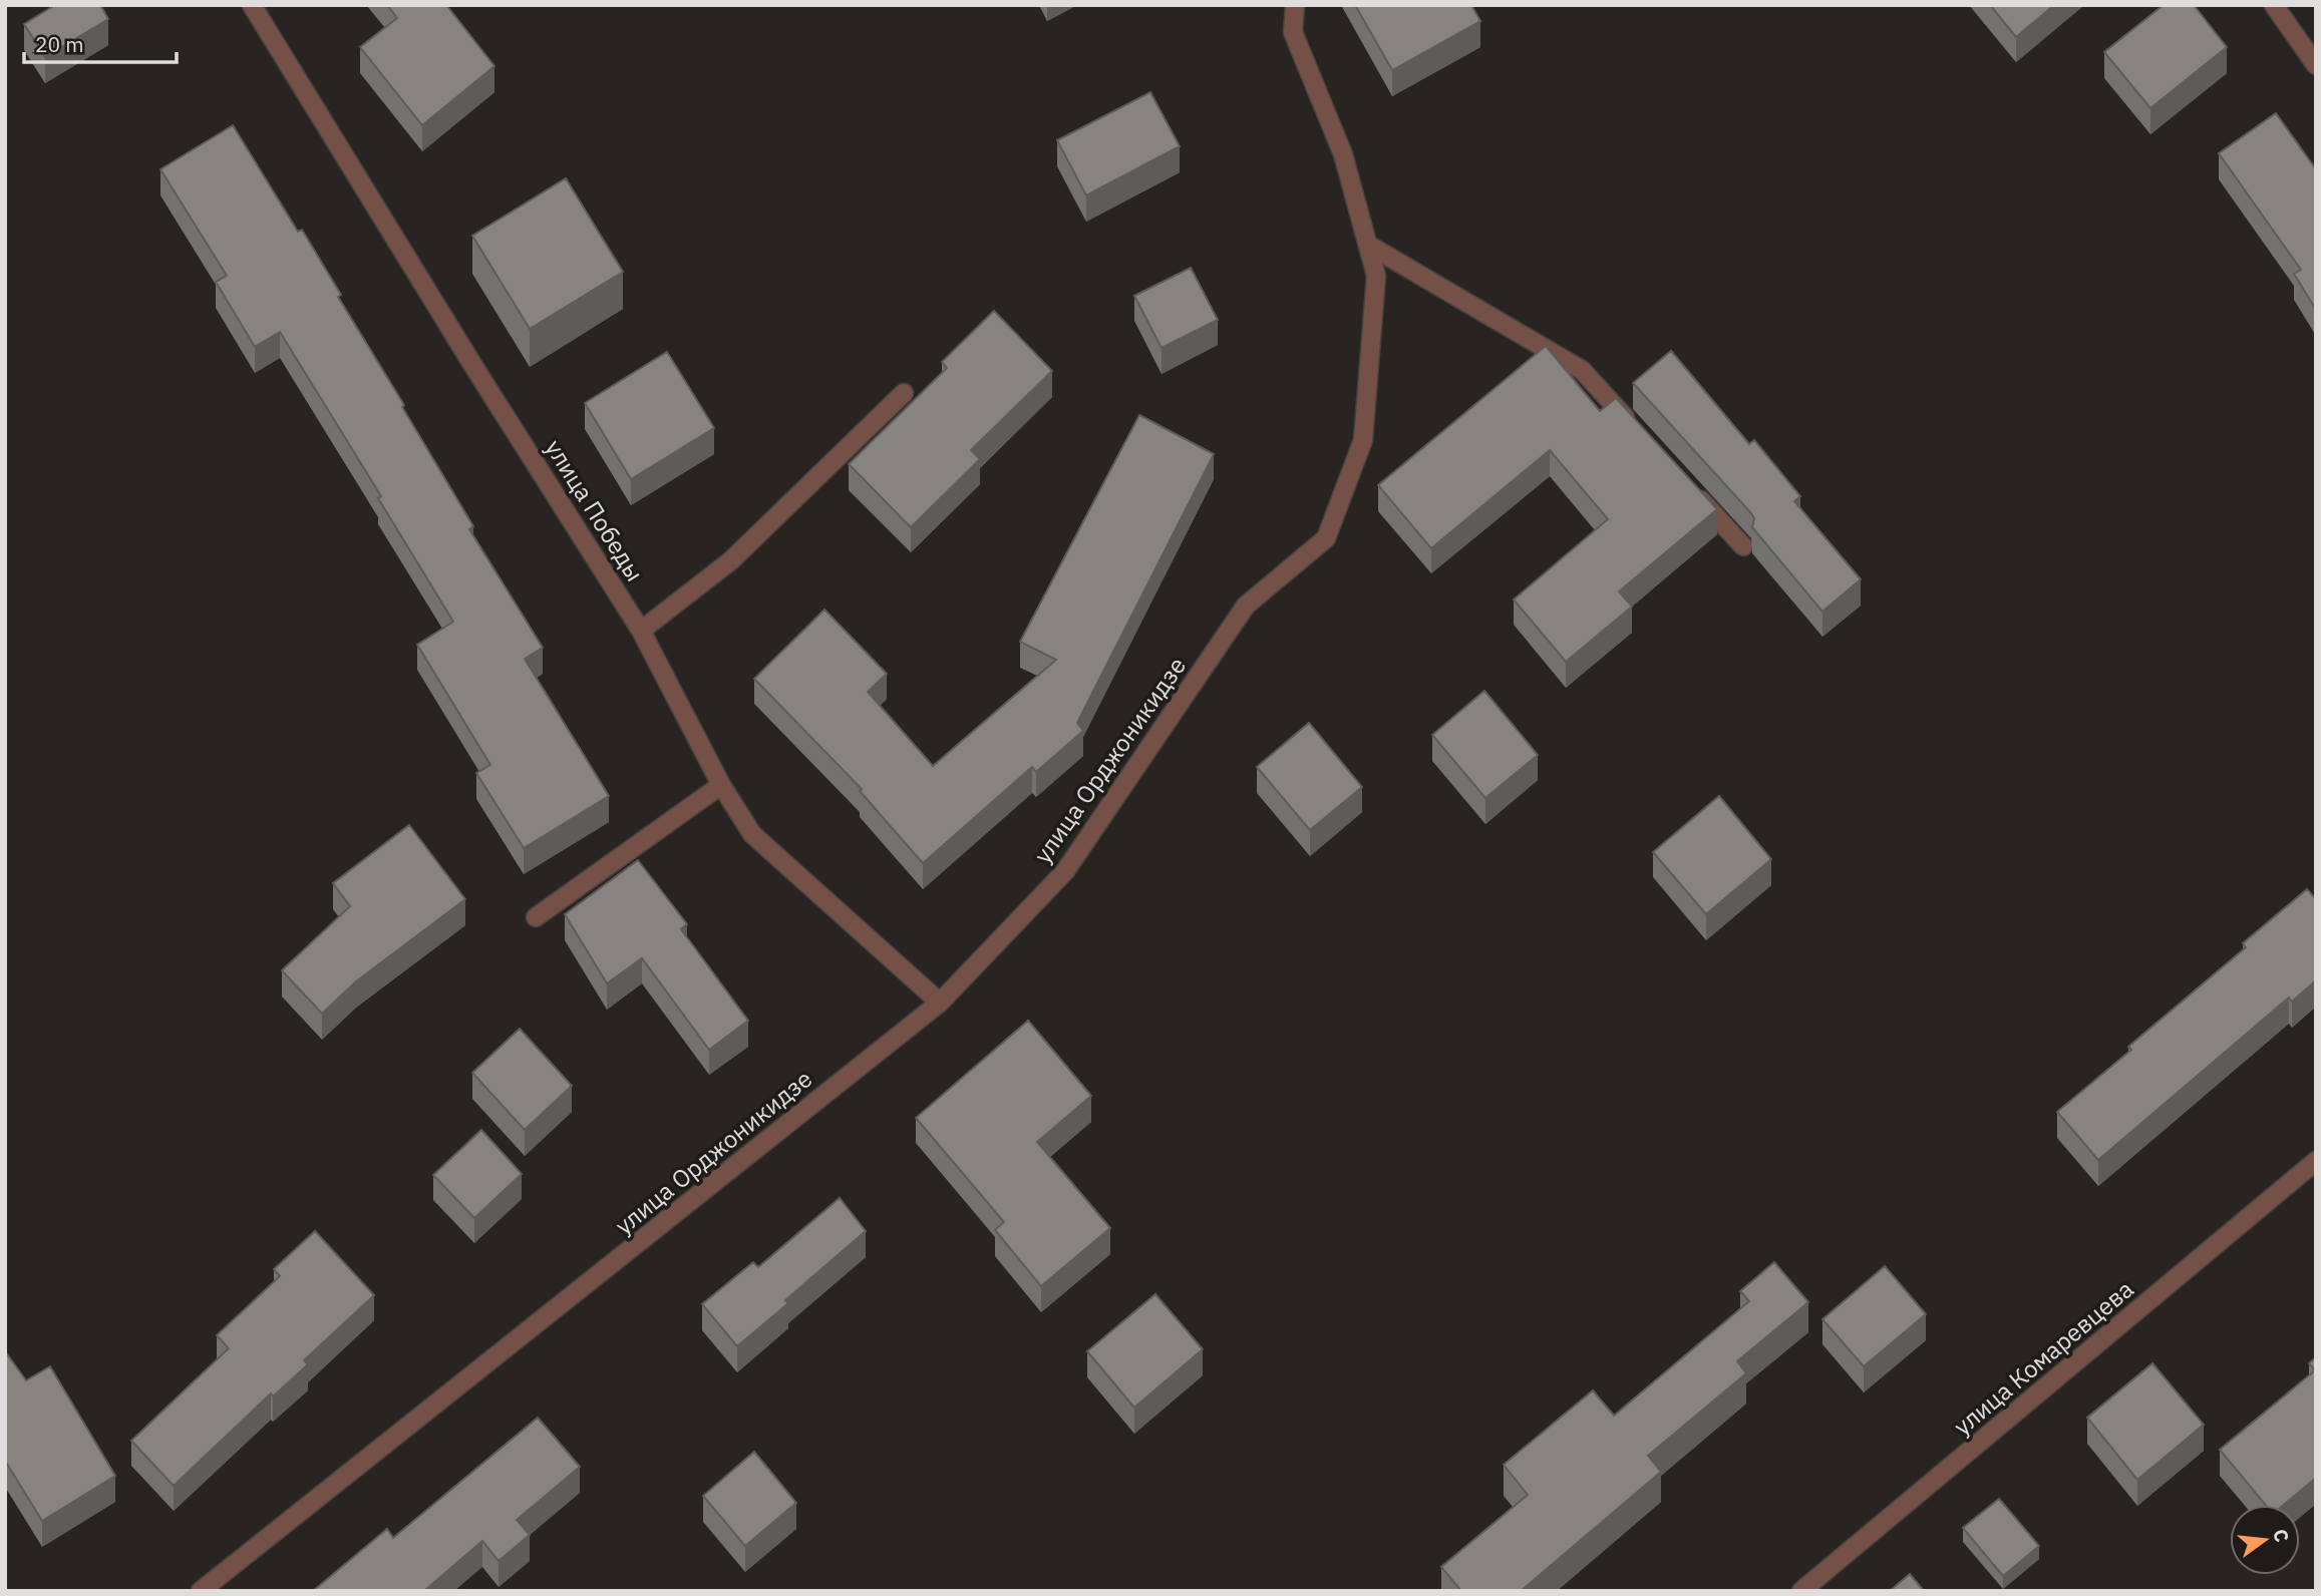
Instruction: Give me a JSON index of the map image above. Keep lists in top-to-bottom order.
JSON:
{
  "streets": {
    "street": ["улица Победы", "улица Орджоникидзе", "улица Комаревцева"]
  },
  "crossings": [
    ["улица Победы", "улица Орджоникидзе"]
  ],
  "scale_bar": "20 m",
  "north": "right"
}
